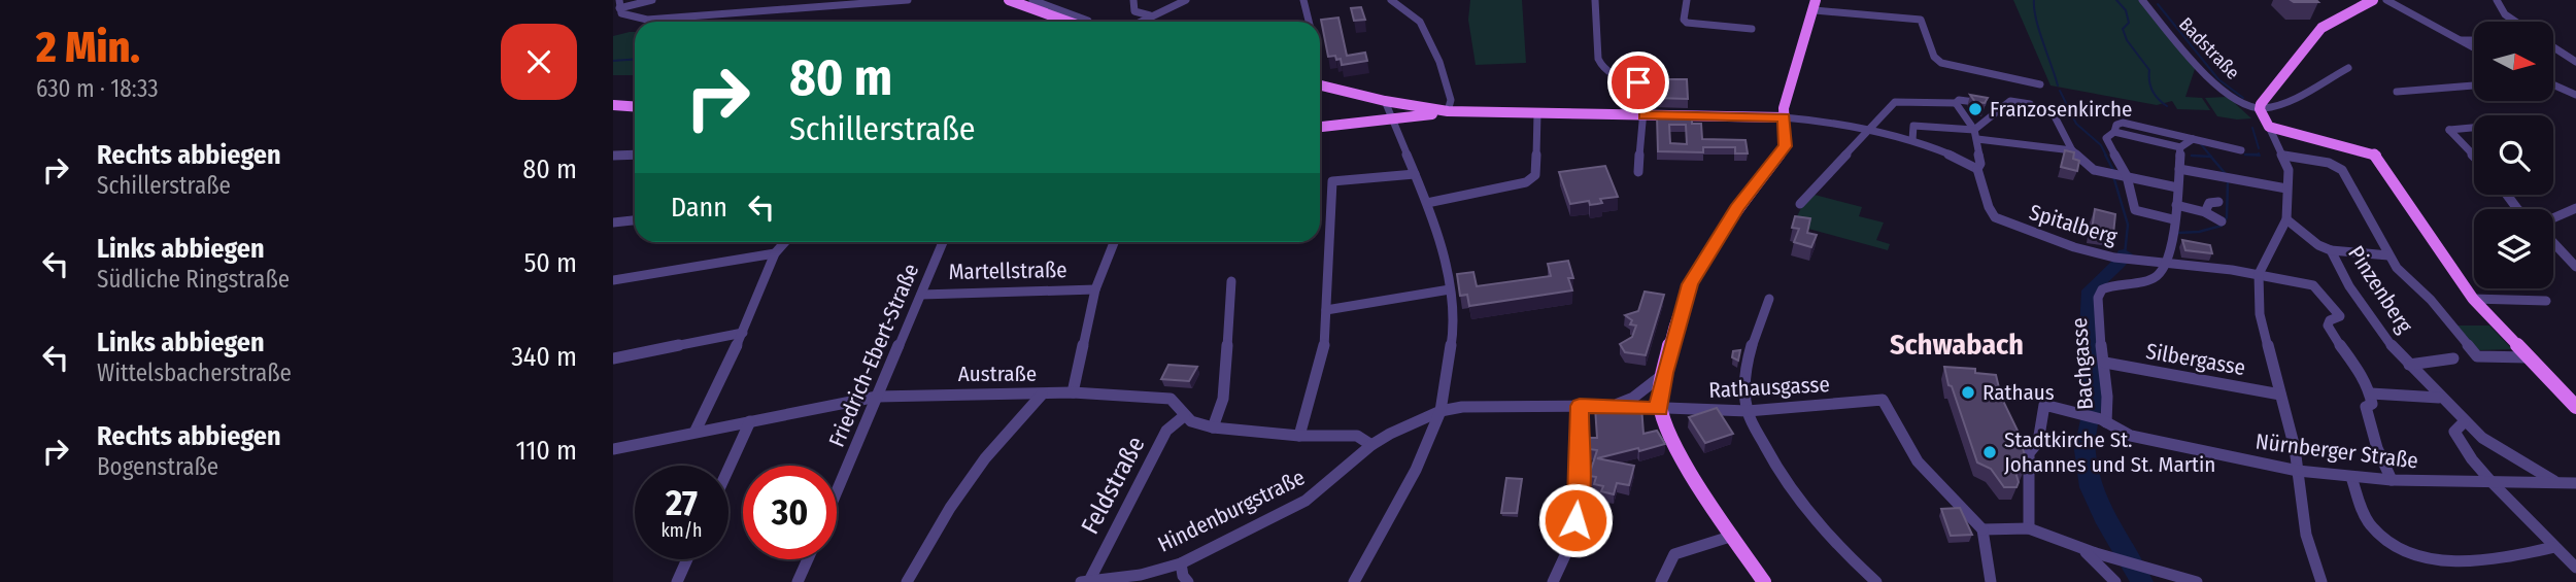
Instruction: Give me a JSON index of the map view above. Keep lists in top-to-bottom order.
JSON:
{
  "streets": {
    "street": [
      "Badstraße",
      "Spitalberg",
      "Martellstraße",
      "Pinzenberg",
      "Friedrich-Ebert-Straße",
      "Silbergasse",
      "Bachgasse",
      "Austraße",
      "Rathausgasse",
      "Nürnberger Straße",
      "Feldstraße",
      "Hindenburgstraße"
    ]
  },
  "crossings": [
    ["Spitalberg", "Bachgasse"],
    ["Martellstraße", "Friedrich-Ebert-Straße"],
    ["Pinzenberg", "Nürnberger Straße"],
    ["Friedrich-Ebert-Straße", "Austraße"],
    ["Silbergasse", "Bachgasse"],
    ["Bachgasse", "Nürnberger Straße"],
    ["Austraße", "Feldstraße"],
    ["Austraße", "Hindenburgstraße"],
    ["Rathausgasse", "Hindenburgstraße"],
    ["Feldstraße", "Hindenburgstraße"]
  ],
  "districts": ["Schwabach"],
  "places": ["Franzosenkirche", "Rathaus", "Stadtkirche St. Johannes und St. Martin"],
  "north": "right",
  "page": {
    "heading": ["2 Min.", "630 m · 18:33"],
    "turn": ["80 m", "Schillerstraße"],
    "list": [
      {
        "name": "Rechts abbiegen",
        "note": "Schillerstraße",
        "value": "80 m"
      },
      {
        "name": "Links abbiegen",
        "note": "Südliche Ringstraße",
        "value": "50 m"
      },
      {
        "name": "Links abbiegen",
        "note": "Wittelsbacherstraße",
        "value": "340 m"
      },
      {
        "name": "Rechts abbiegen",
        "note": "Bogenstraße",
        "value": "110 m"
      }
    ],
    "then": "Dann",
    "speed": "27 km/h",
    "limit": "30"
  }
}
